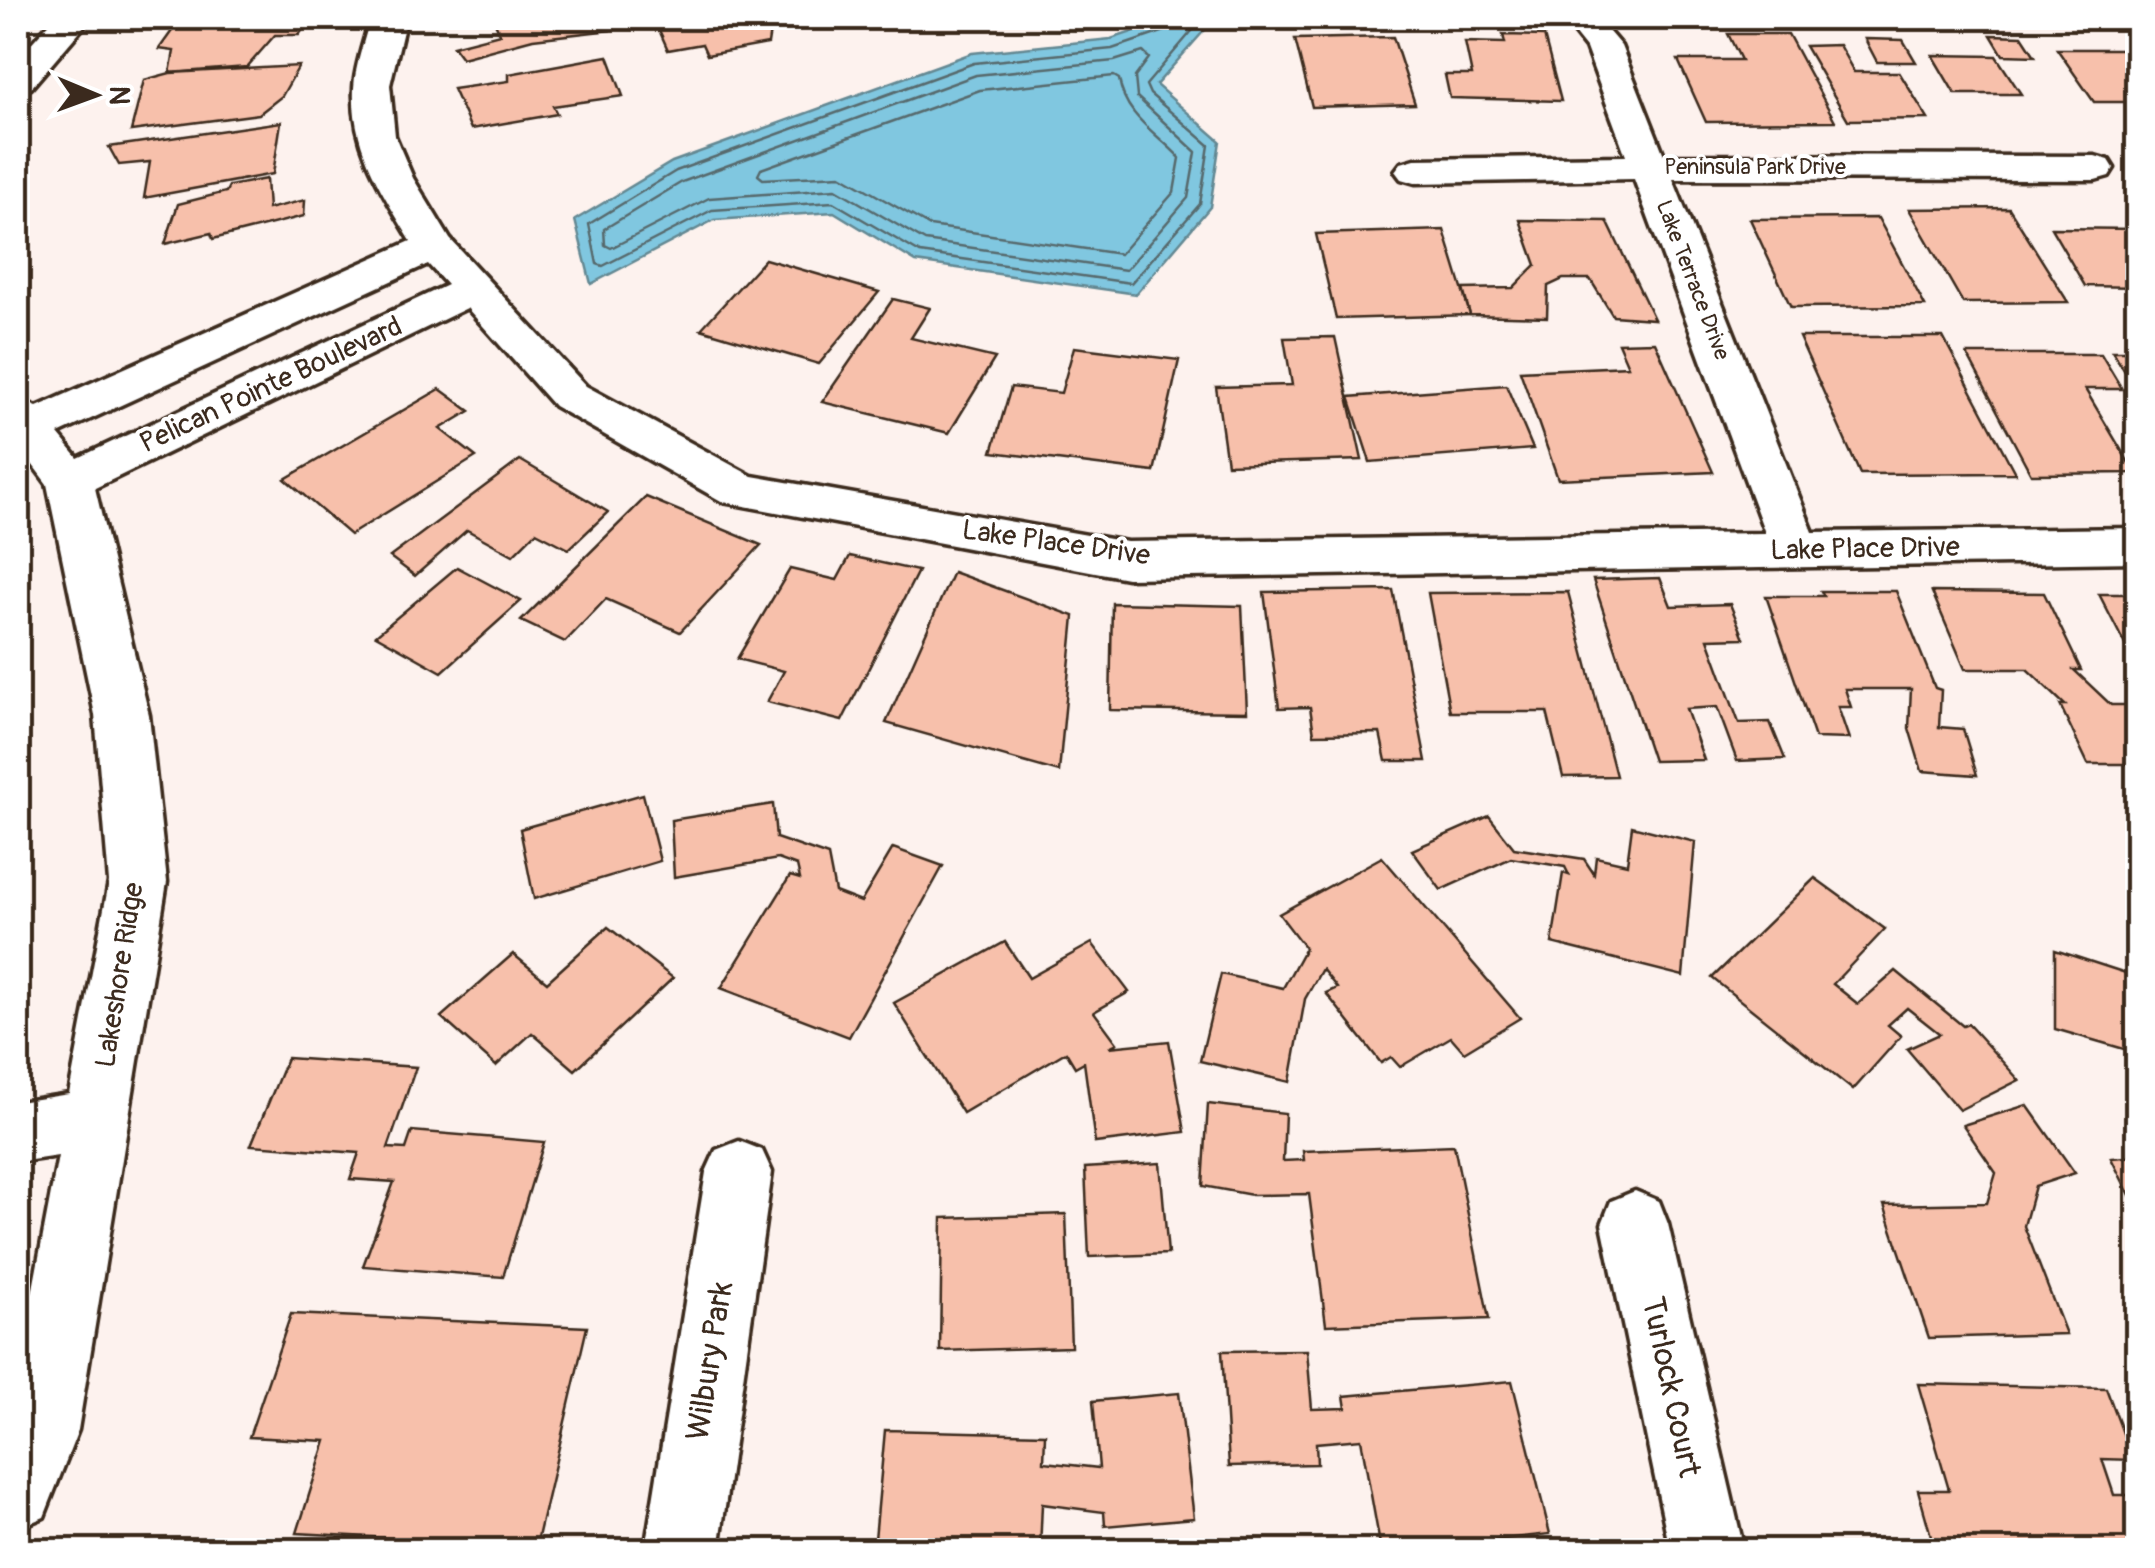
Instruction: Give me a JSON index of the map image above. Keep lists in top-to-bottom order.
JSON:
{
  "streets": {
    "street": [
      "Peninsula Park Drive",
      "Lake Terrace Drive",
      "Pelican Pointe Boulevard",
      "Lake Place Drive",
      "Lakeshore Ridge",
      "Wilbury Park",
      "Turlock Court"
    ]
  },
  "crossings": [
    ["Peninsula Park Drive", "Lake Terrace Drive"],
    ["Lake Terrace Drive", "Lake Place Drive"],
    ["Pelican Pointe Boulevard", "Lake Place Drive"],
    ["Pelican Pointe Boulevard", "Lakeshore Ridge"]
  ],
  "north": "right"
}
